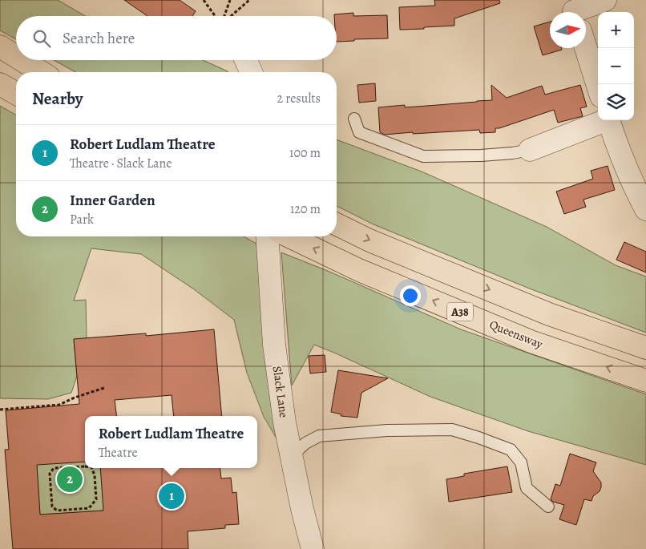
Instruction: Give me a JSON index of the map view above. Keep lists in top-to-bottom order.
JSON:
{
  "streets": {
    "highway": ["A38", "Queensway"],
    "street": ["Slack Lane"]
  },
  "north": "right",
  "page": {
    "map_buttons": ["+", "−"],
    "search": "Search here",
    "heading": ["Nearby", "2 results"],
    "list": [
      {
        "mark": "1",
        "name": "Robert Ludlam Theatre",
        "note": "Theatre · Slack Lane",
        "value": "100 m"
      },
      {
        "mark": "2",
        "name": "Inner Garden",
        "note": "Park",
        "value": "120 m"
      }
    ],
    "popup": ["Robert Ludlam Theatre", "Theatre"],
    "pins": ["2", "1"]
  }
}
